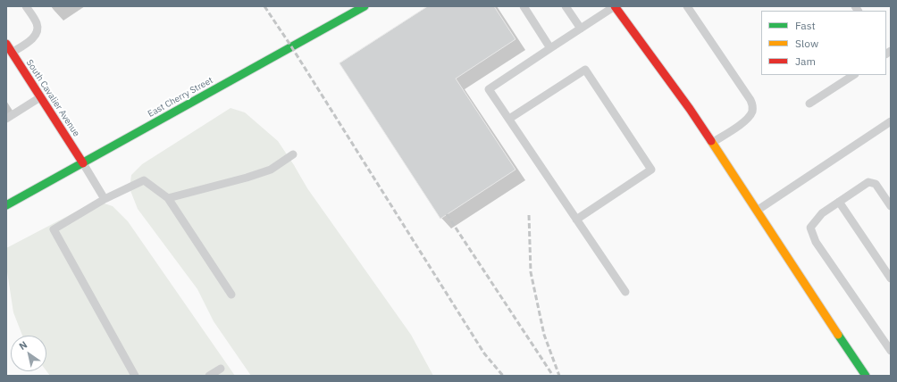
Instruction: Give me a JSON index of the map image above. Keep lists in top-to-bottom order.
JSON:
{
  "streets": {
    "street": ["East Cherry Street", "South Cavalier Avenue"]
  },
  "crossings": [
    ["East Cherry Street", "South Cavalier Avenue"]
  ],
  "legend": ["Fast", "Slow", "Jam"],
  "north": "top left"
}
